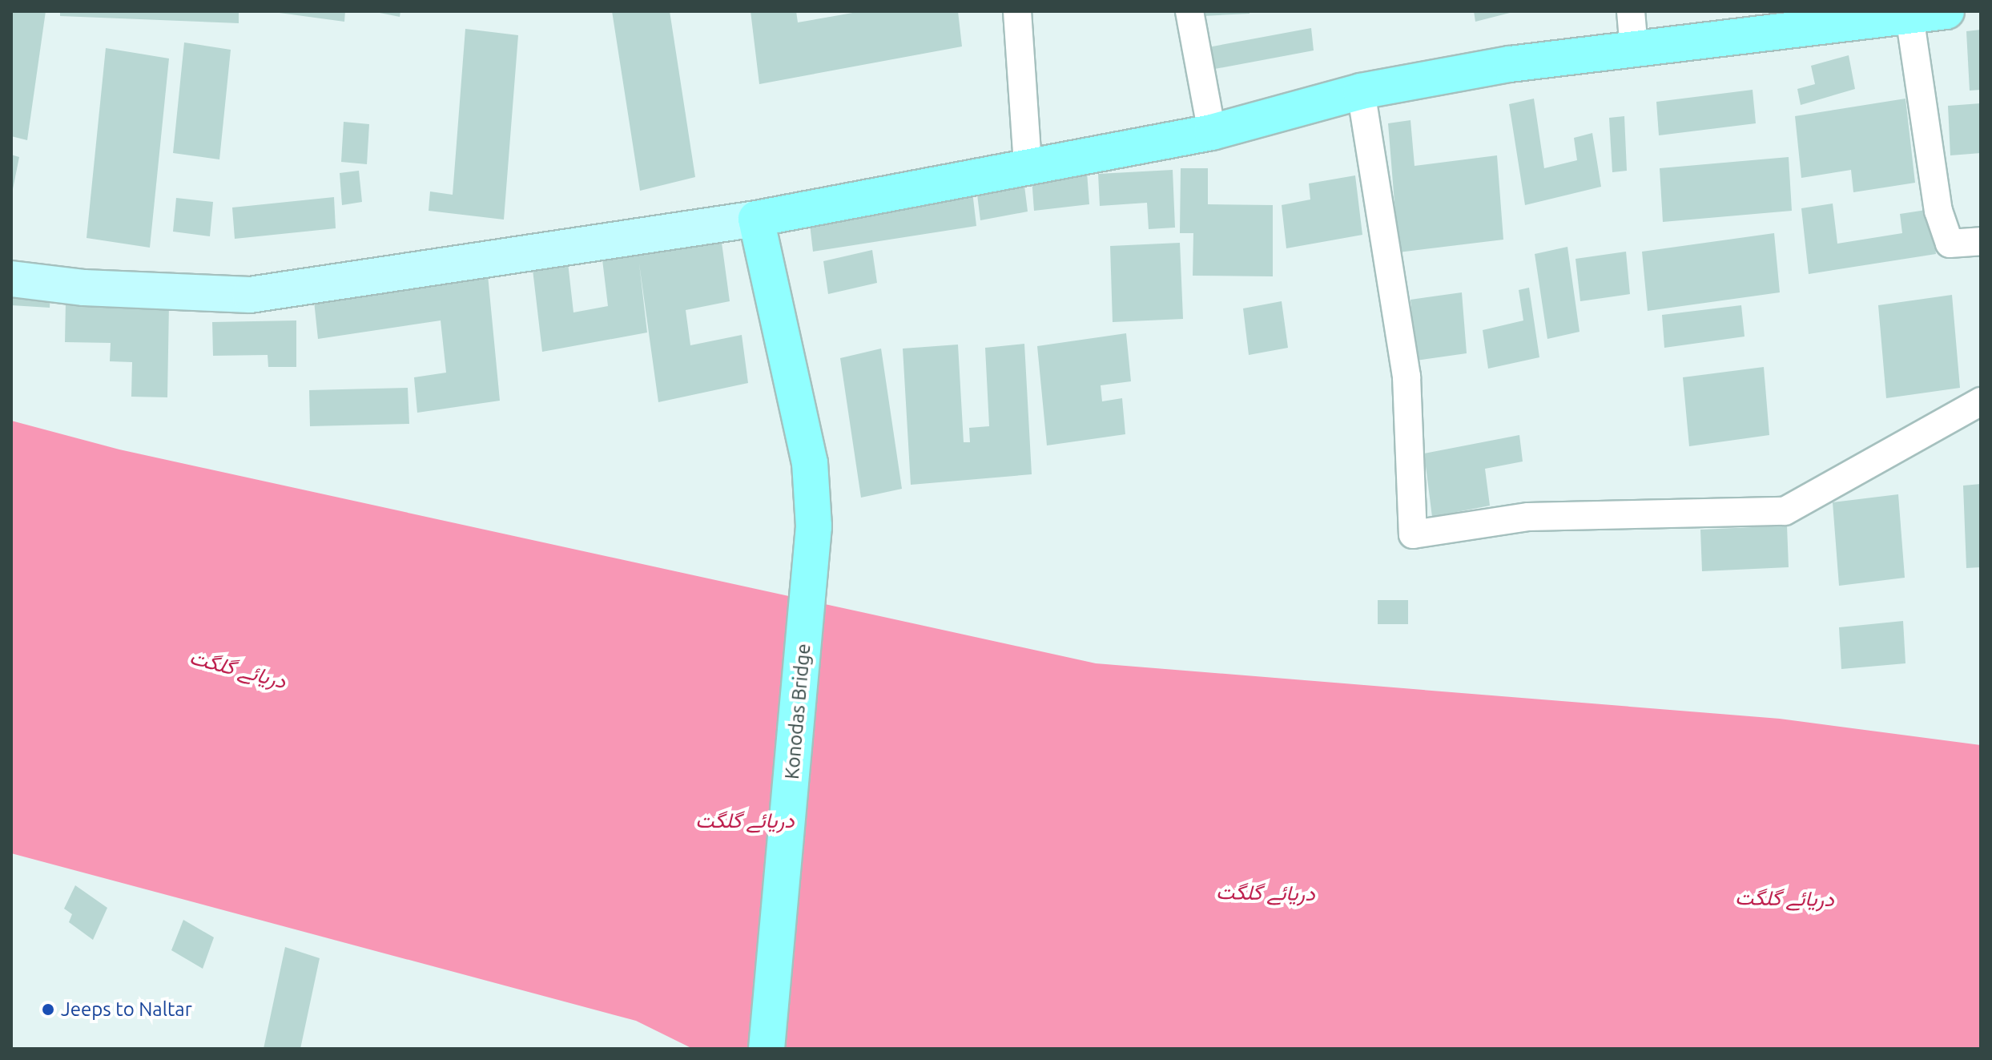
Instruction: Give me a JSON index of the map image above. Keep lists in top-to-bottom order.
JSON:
{
  "streets": {
    "main road": ["Konodas Bridge"]
  },
  "water": ["دریائے گلگت"],
  "places": ["Jeeps to Naltar"]
}
